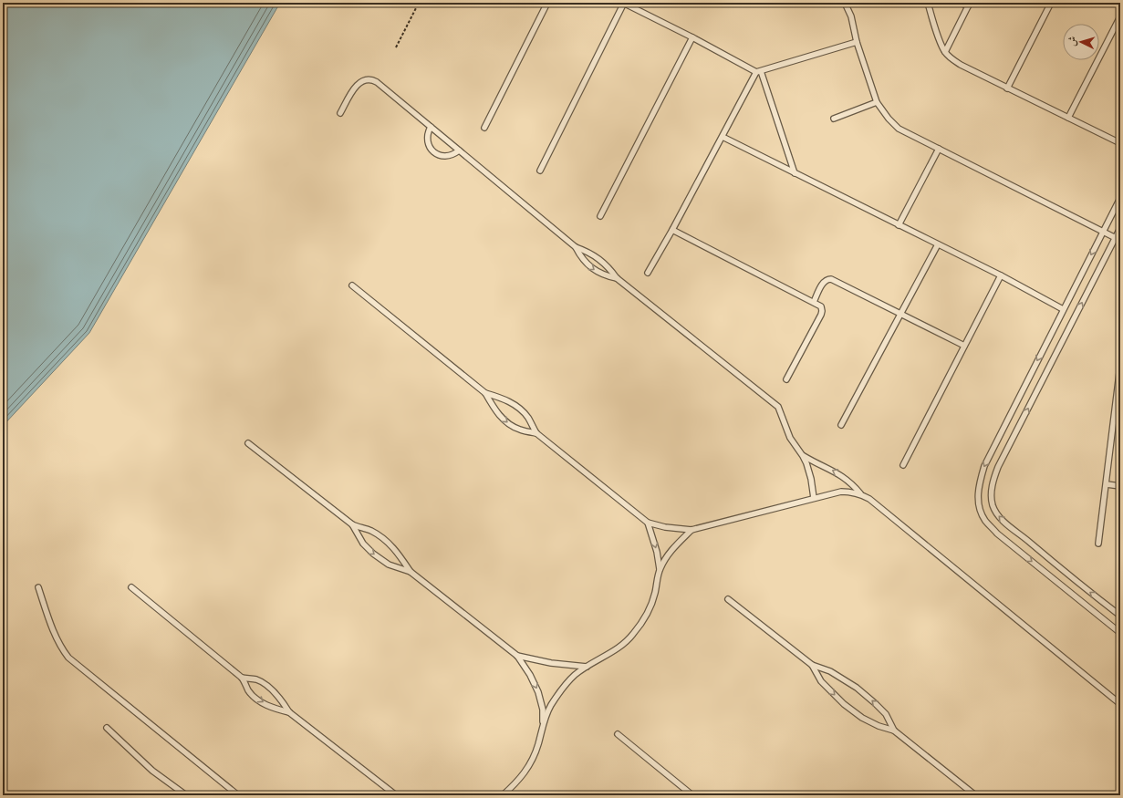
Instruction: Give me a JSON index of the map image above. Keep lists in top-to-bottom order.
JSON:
{
  "north": "left"
}
